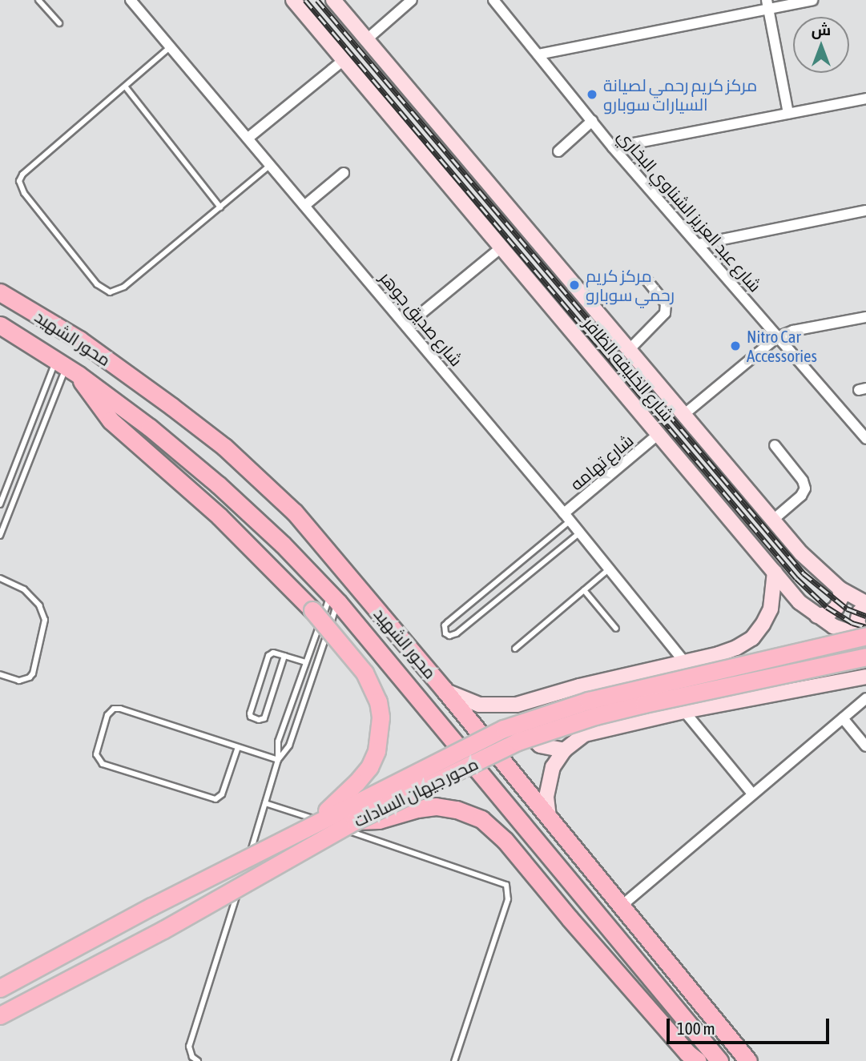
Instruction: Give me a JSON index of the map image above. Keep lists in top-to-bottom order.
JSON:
{
  "streets": {
    "main road": ["محور الشهيد", "محور جيهان السادات"],
    "street": [
      "شارع عبد العزيز الشناوي البخاري",
      "شارع صديق جوهر",
      "شارع الخليفه الظافر",
      "شارع تهامه"
    ]
  },
  "crossings": [
    ["شارع صديق جوهر", "شارع تهامه"],
    ["شارع الخليفه الظافر", "شارع تهامه"],
    ["شارع الخليفه الظافر", "محور جيهان السادات"]
  ],
  "places": ["مركز كريم رحمي لصيانة السيارات سوبارو", "مركز كريم رحمي سوبارو", "Nitro Car Accessories"],
  "scale_bar": "100 m",
  "north": "top"
}
